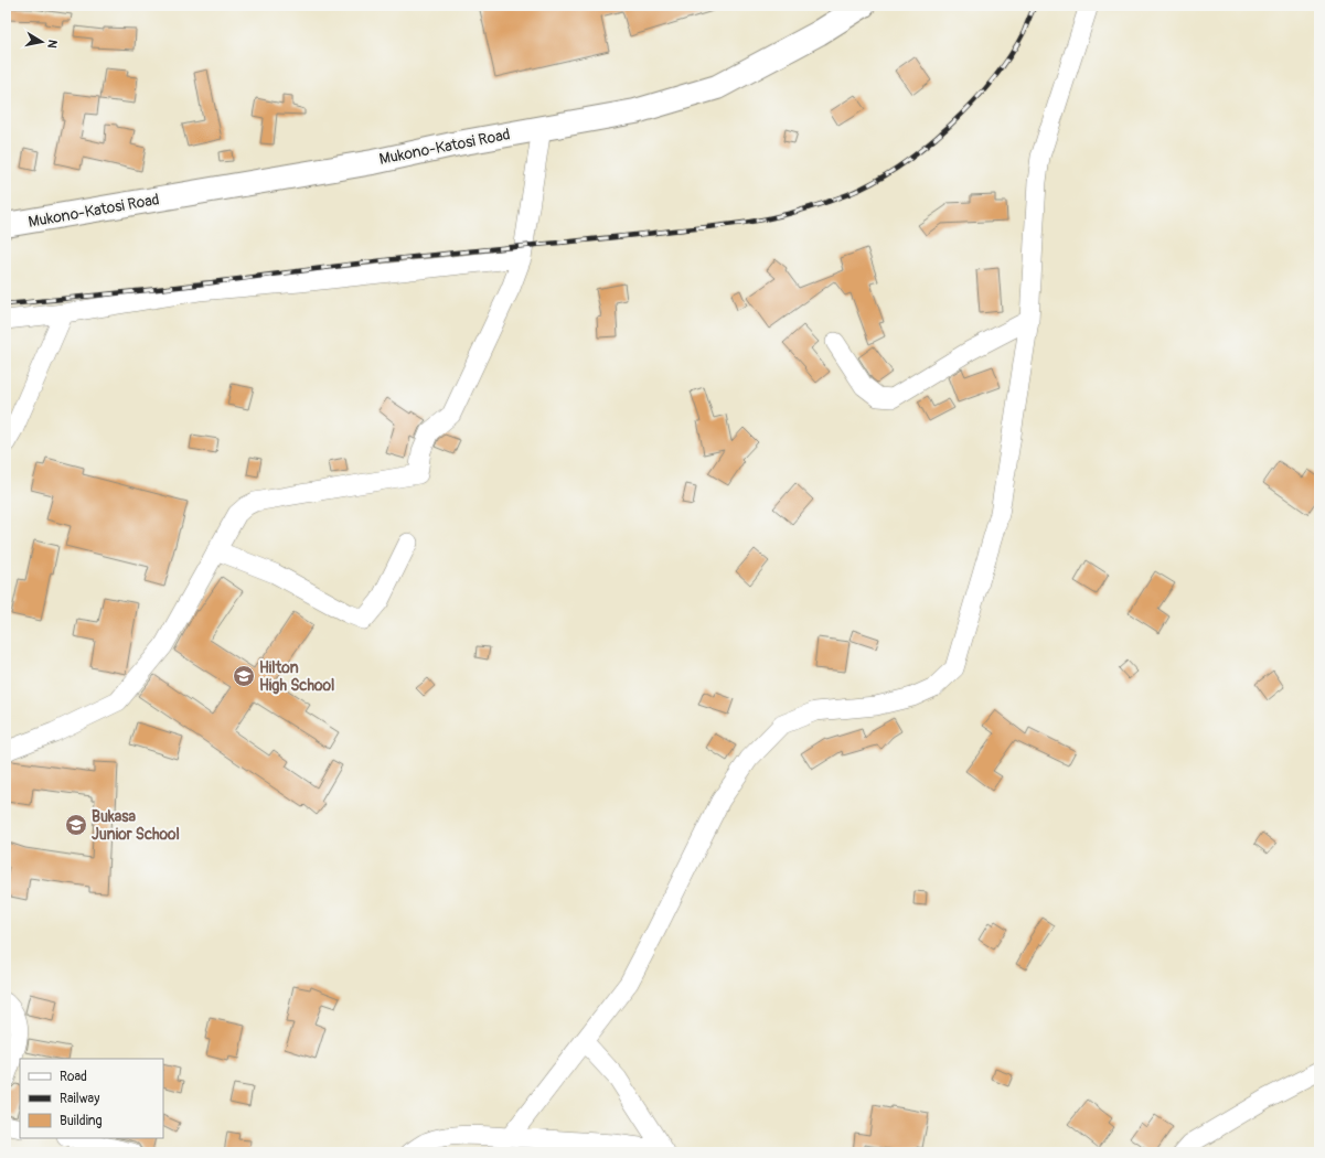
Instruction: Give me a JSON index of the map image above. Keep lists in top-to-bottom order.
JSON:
{
  "streets": {
    "main road": ["Mukono-Katosi Road"]
  },
  "places": {
    "school or university": ["Hilton High School", "Bukasa Junior School"]
  },
  "legend": ["Road", "Railway", "Building"],
  "north": "right"
}
